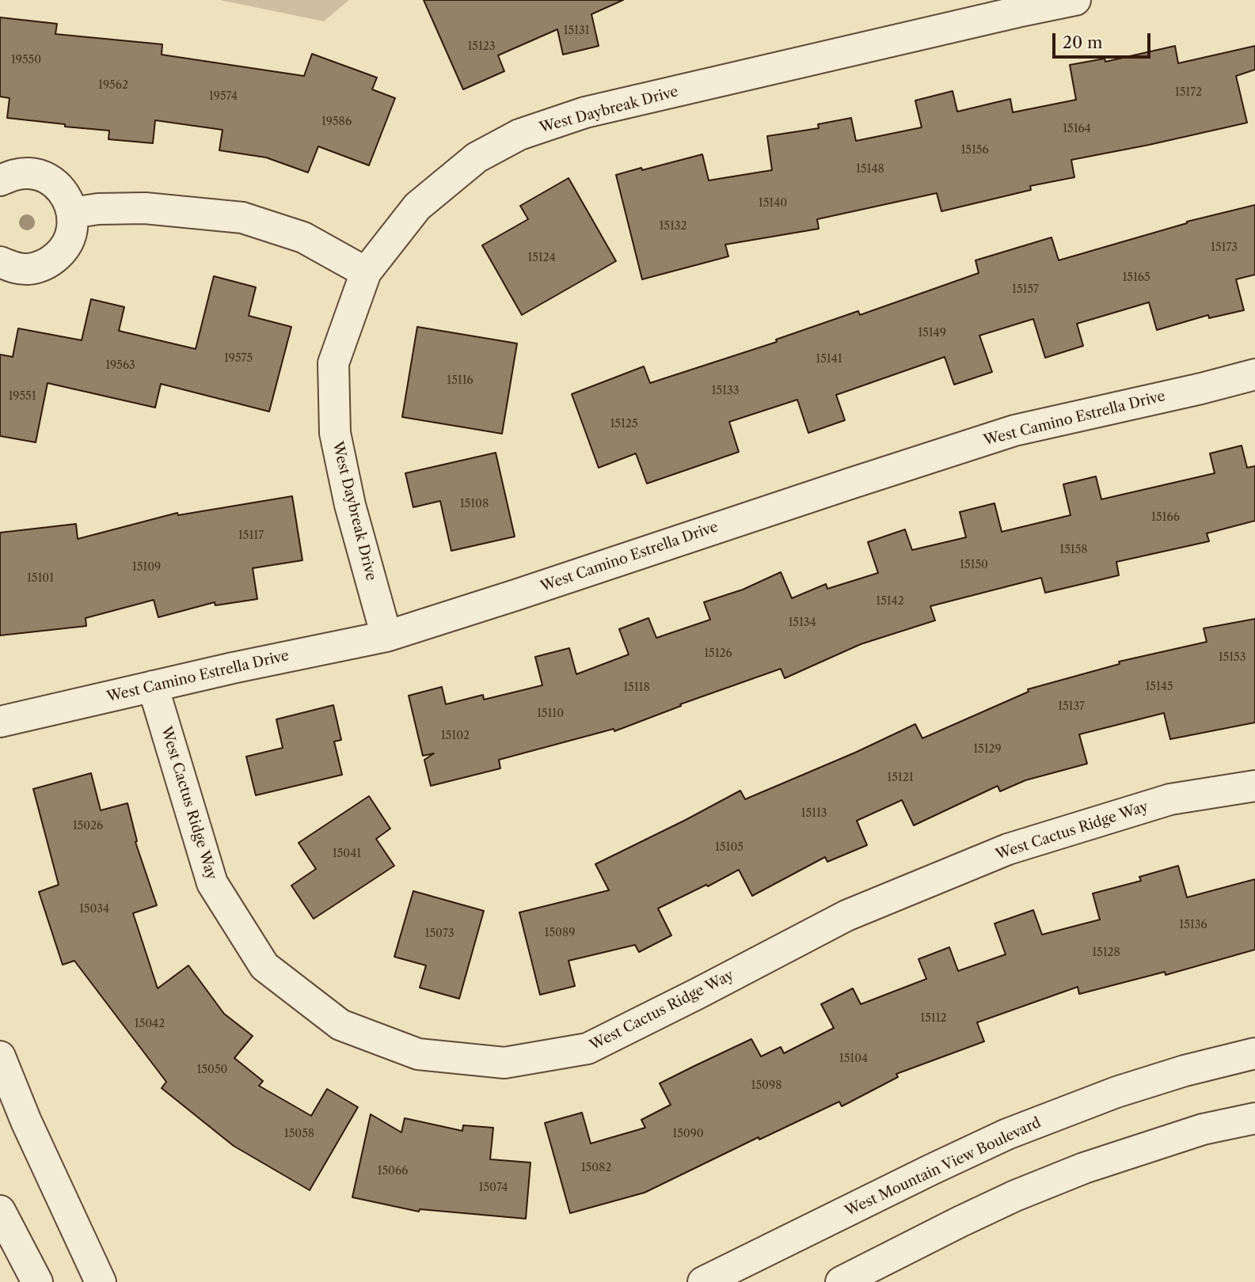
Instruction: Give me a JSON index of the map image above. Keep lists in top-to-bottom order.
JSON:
{
  "streets": {
    "street": [
      "West Daybreak Drive",
      "West Camino Estrella Drive",
      "West Cactus Ridge Way",
      "West Mountain View Boulevard"
    ]
  },
  "crossings": [
    ["West Daybreak Drive", "West Camino Estrella Drive"],
    ["West Camino Estrella Drive", "West Cactus Ridge Way"]
  ],
  "house_numbers": [
    "15131",
    "15123",
    "19550",
    "19562",
    "15172",
    "19574",
    "19586",
    "15164",
    "15156",
    "15148",
    "15140",
    "15132",
    "15173",
    "15124",
    "15165",
    "15157",
    "15149",
    "19575",
    "15141",
    "19563",
    "15116",
    "15133",
    "19551",
    "15125",
    "15108",
    "15166",
    "15117",
    "15158",
    "15150",
    "15109",
    "15101",
    "15142",
    "15134",
    "15126",
    "15153",
    "15145",
    "15118",
    "15137",
    "15110",
    "15102",
    "15129",
    "15121",
    "15113",
    "15026",
    "15105",
    "15041",
    "15034",
    "15136",
    "15089",
    "15073",
    "15128",
    "15112",
    "15042",
    "15104",
    "15050",
    "15098",
    "15058",
    "15090",
    "15082",
    "15066",
    "15074"
  ],
  "scale_bar": "20 m"
}
